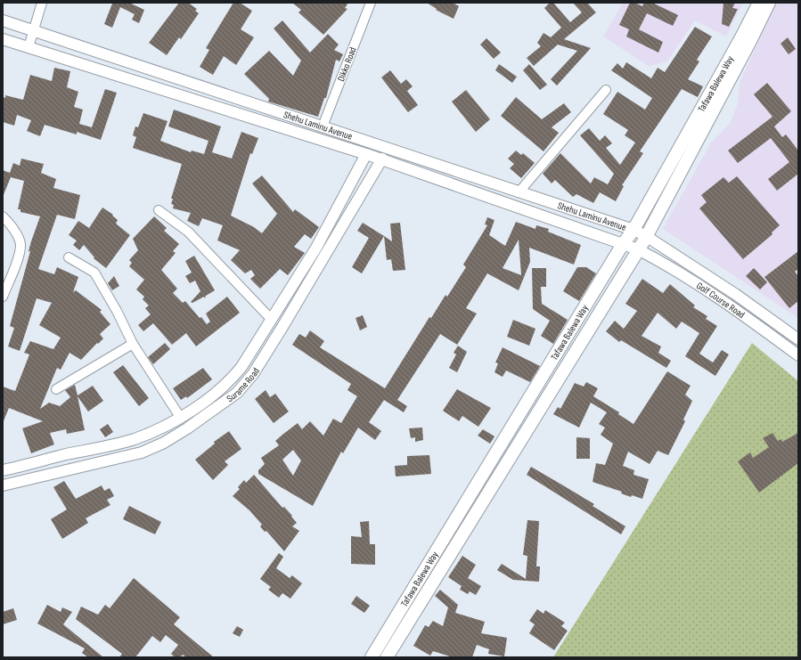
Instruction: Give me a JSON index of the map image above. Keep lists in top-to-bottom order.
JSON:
{
  "streets": {
    "main road": ["Tafawa Balewa Way"],
    "street": [
      "Dikko Road",
      "Shehu Laminu Avenue",
      "Golf Course Road",
      "Surame Road"
    ]
  },
  "crossings": [
    ["Dikko Road", "Shehu Laminu Avenue"],
    ["Tafawa Balewa Way", "Shehu Laminu Avenue"],
    ["Tafawa Balewa Way", "Golf Course Road"],
    ["Shehu Laminu Avenue", "Golf Course Road"],
    ["Shehu Laminu Avenue", "Surame Road"]
  ]
}
